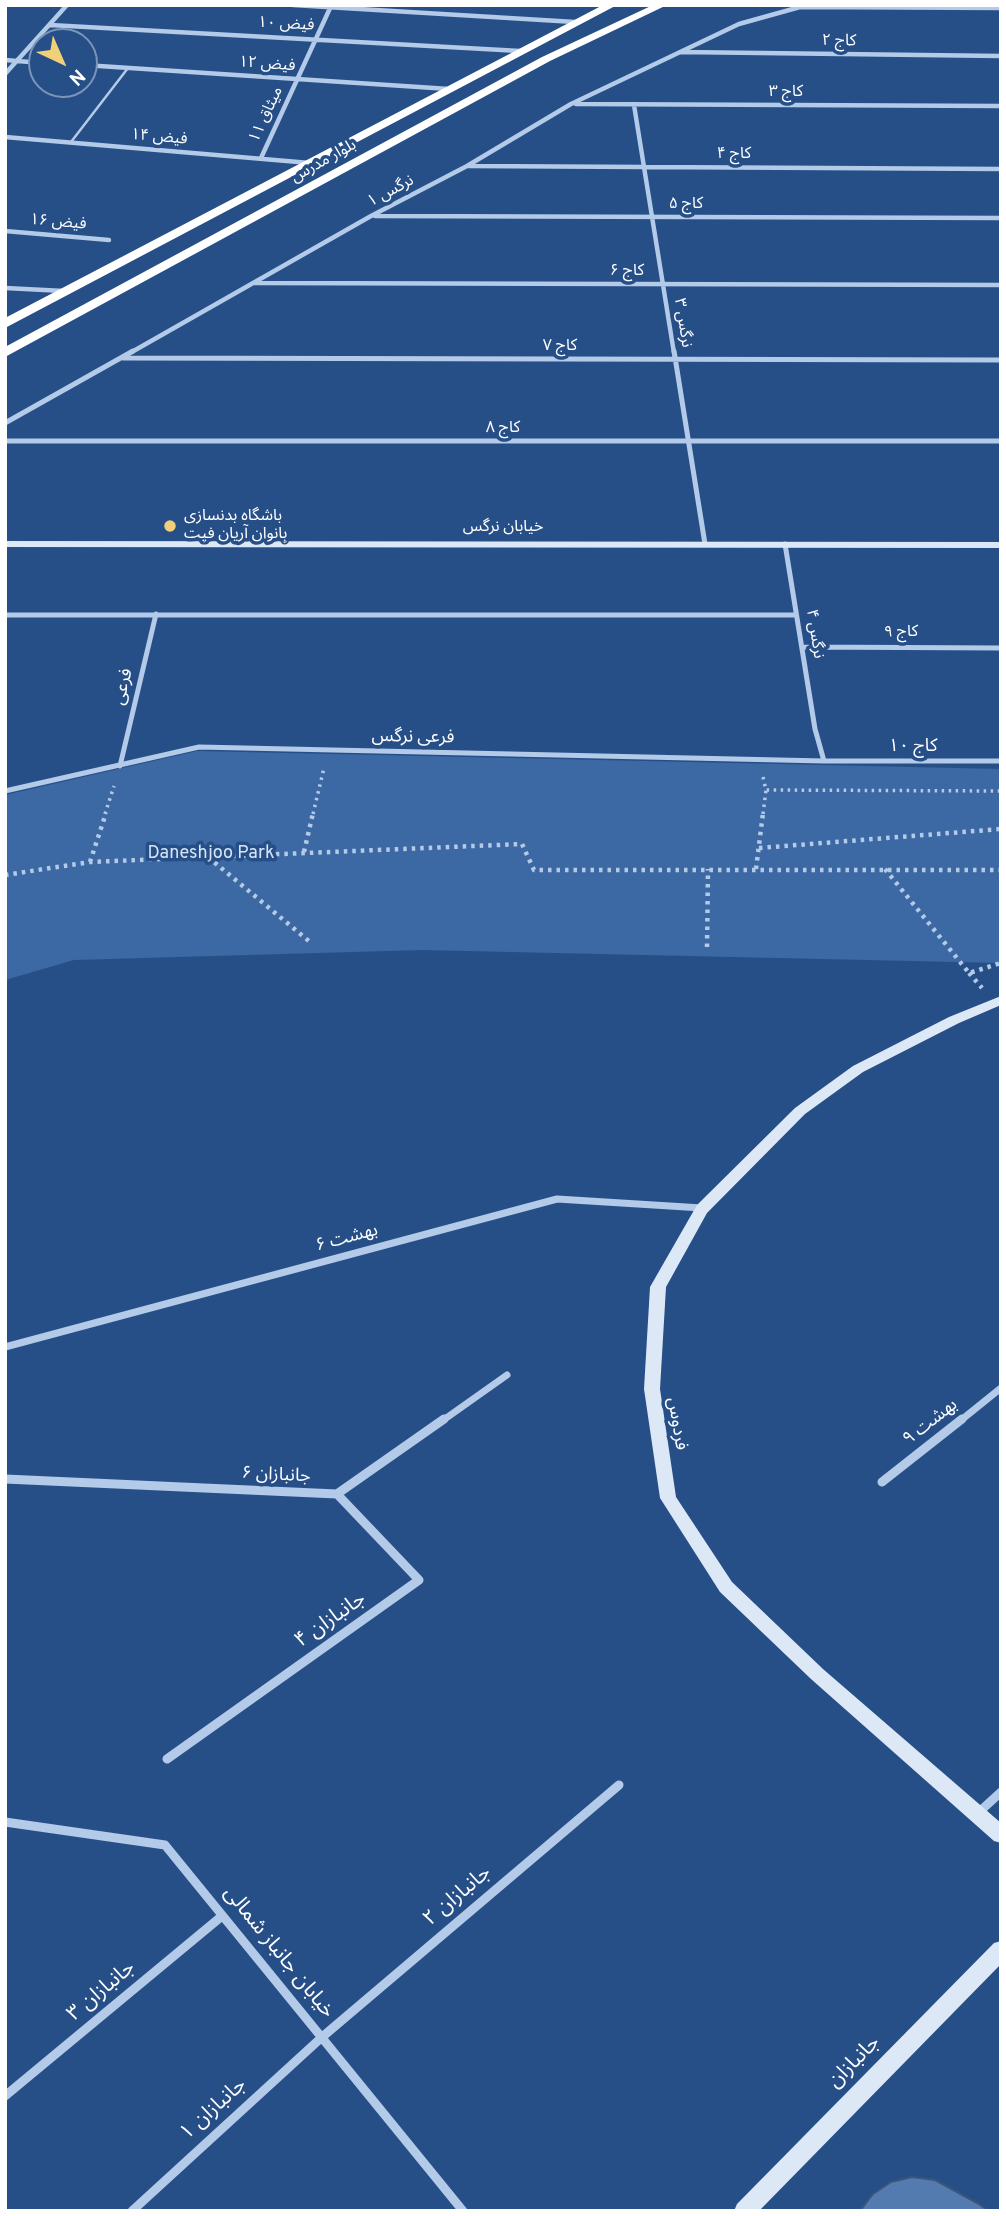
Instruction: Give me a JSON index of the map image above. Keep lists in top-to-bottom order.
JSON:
{
  "streets": {
    "highway": ["بلوار مدرس"],
    "street": [
      "فیض ۱۰",
      "کاج ۲",
      "فیض ۱۲",
      "کاج ۳",
      "میثاق ۱۱",
      "فیض ۱۴",
      "کاج ۴",
      "نرگس ۱",
      "کاج ۵",
      "فیض ۱۶",
      "کاج ۶",
      "نرگس ۳",
      "کاج ۷",
      "کاج ۸",
      "خیابان نرگس",
      "کاج ۹",
      "نرگس ۴",
      "فرعی",
      "فرعی نرگس",
      "کاج ۱۰",
      "بهشت ۶",
      "بهشت ۹",
      "فردوس",
      "جانبازان ۶",
      "جانبازان ۴",
      "جانبازان ۲",
      "خیابان جانباز شمالی",
      "جانبازان ۳",
      "جانبازان",
      "جانبازان ۱"
    ]
  },
  "crossings": [
    ["فیض ۱۰", "میثاق ۱۱"],
    ["فیض ۱۰", "بلوار مدرس"],
    ["کاج ۲", "نرگس ۱"],
    ["فیض ۱۲", "میثاق ۱۱"],
    ["فیض ۱۲", "بلوار مدرس"],
    ["کاج ۳", "نرگس ۱"],
    ["کاج ۳", "نرگس ۳"],
    ["میثاق ۱۱", "فیض ۱۴"],
    ["فیض ۱۴", "بلوار مدرس"],
    ["کاج ۴", "نرگس ۱"],
    ["کاج ۴", "نرگس ۳"],
    ["نرگس ۱", "کاج ۵"],
    ["نرگس ۱", "کاج ۶"],
    ["نرگس ۱", "کاج ۷"],
    ["کاج ۵", "نرگس ۳"],
    ["کاج ۶", "نرگس ۳"],
    ["نرگس ۳", "کاج ۷"],
    ["نرگس ۳", "کاج ۸"],
    ["نرگس ۳", "خیابان نرگس"],
    ["خیابان نرگس", "نرگس ۴"],
    ["کاج ۹", "نرگس ۴"],
    ["نرگس ۴", "فرعی نرگس"],
    ["نرگس ۴", "کاج ۱۰"],
    ["فرعی", "فرعی نرگس"],
    ["فرعی نرگس", "کاج ۱۰"],
    ["بهشت ۶", "فردوس"],
    ["جانبازان ۶", "جانبازان ۴"],
    ["جانبازان ۲", "خیابان جانباز شمالی"],
    ["جانبازان ۲", "جانبازان ۱"],
    ["خیابان جانباز شمالی", "جانبازان ۳"],
    ["خیابان جانباز شمالی", "جانبازان ۱"]
  ],
  "parks": ["Daneshjoo Park"],
  "places": ["باشگاه بدنسازی بانوان آریان فیت"],
  "north": "bottom right"
}
